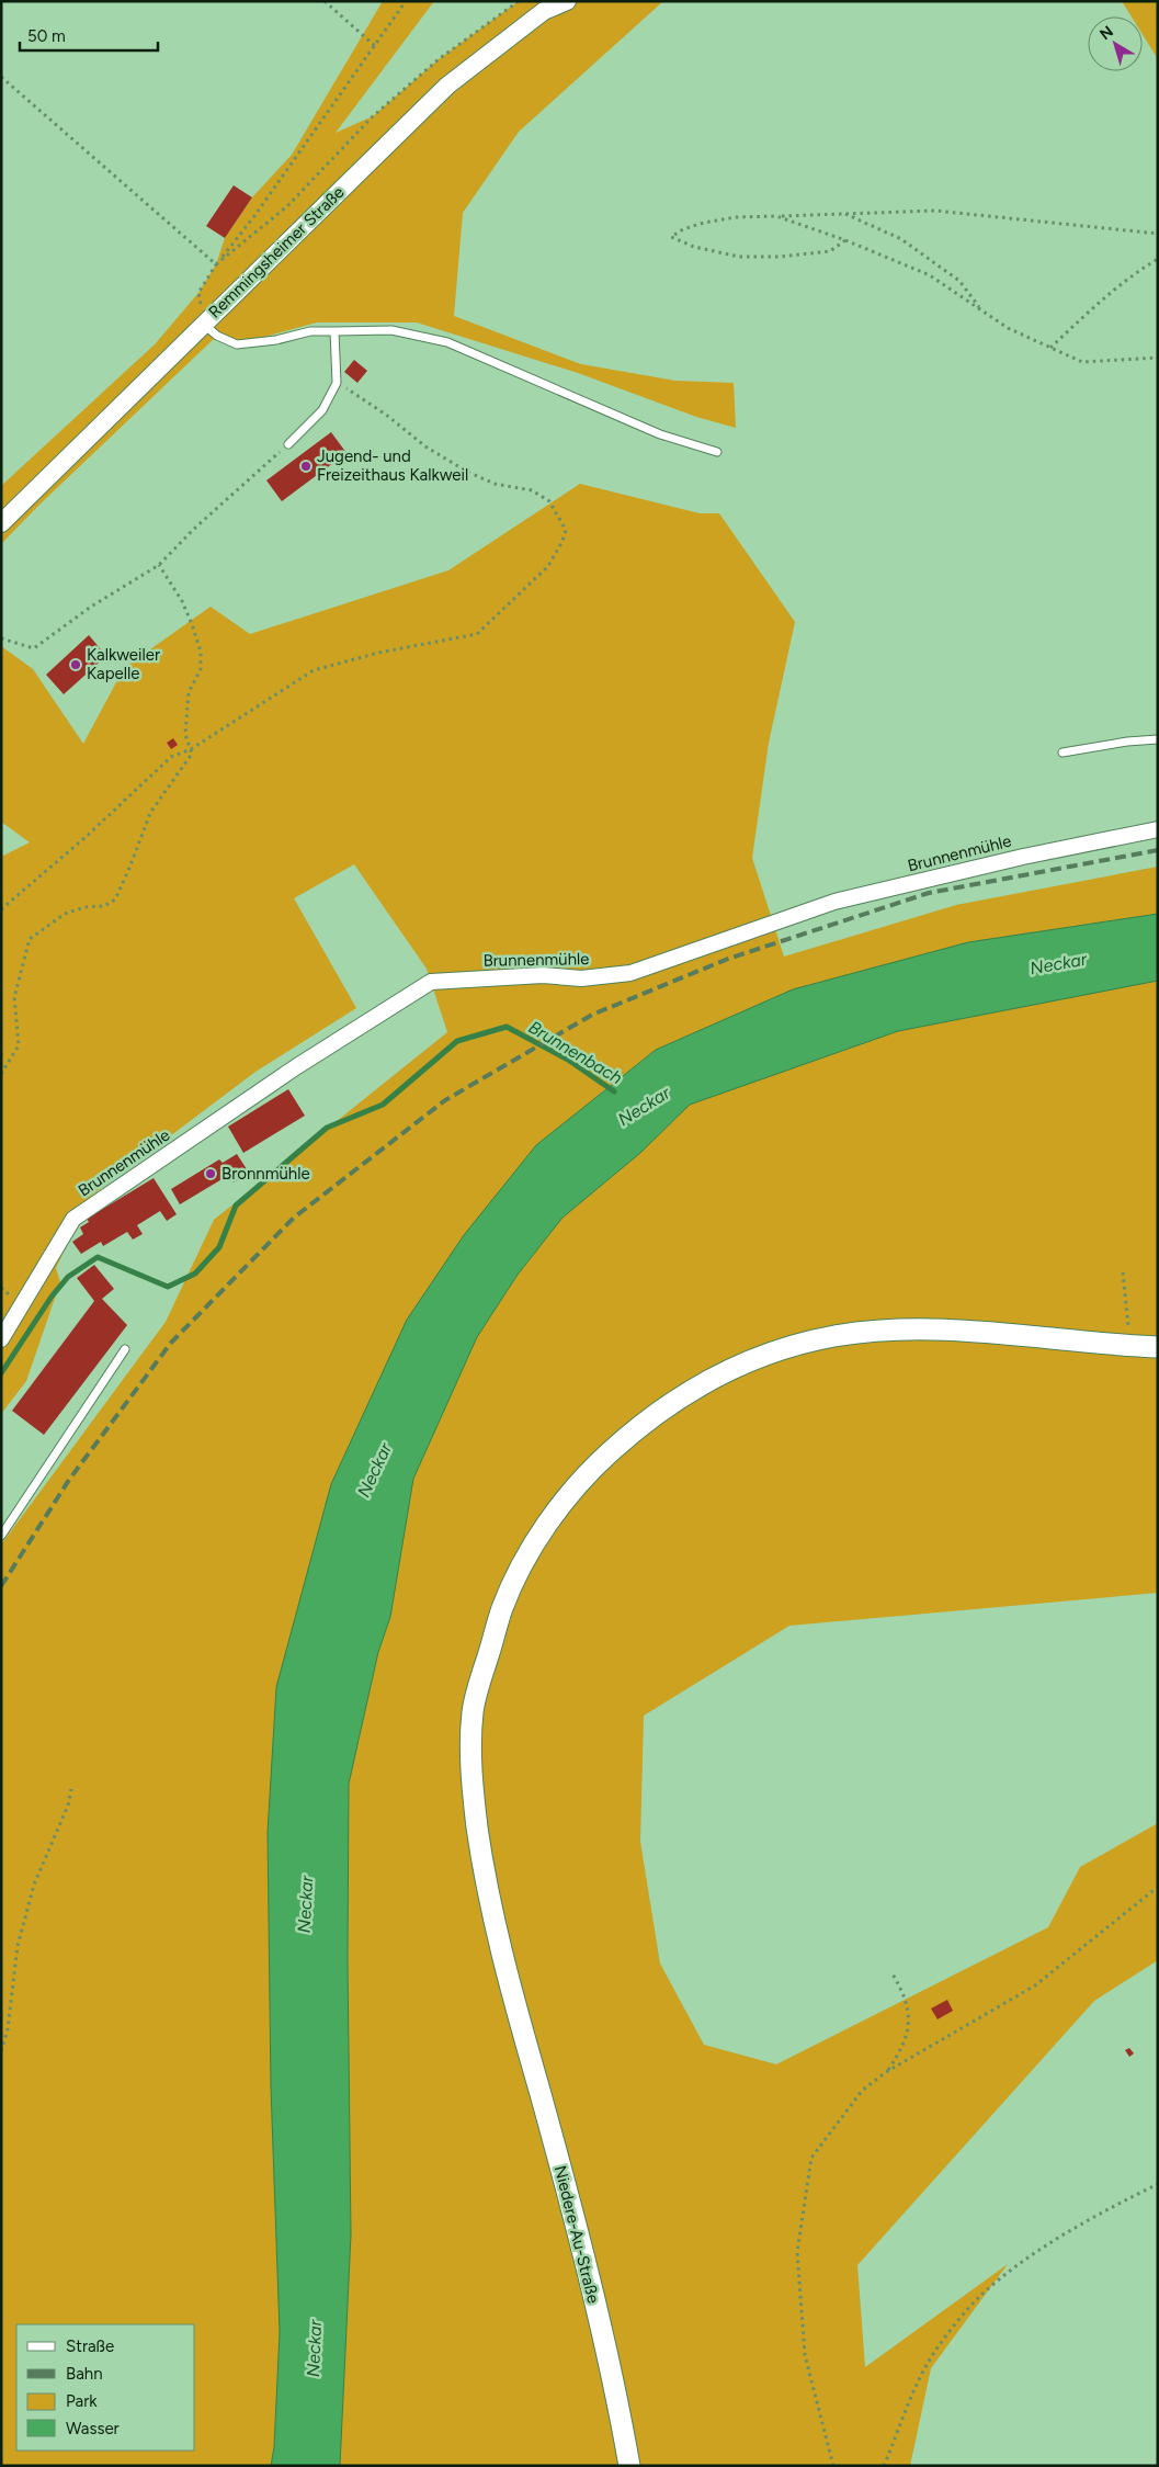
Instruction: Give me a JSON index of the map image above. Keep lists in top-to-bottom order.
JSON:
{
  "streets": {
    "main road": ["Niedere-Au-Straße"],
    "street": ["Remmingsheimer Straße", "Brunnenmühle"]
  },
  "water": ["Neckar", "Brunnenbach"],
  "places": ["Jugend- und Freizeithaus Kalkweil", "Kalkweiler Kapelle", "Bronnmühle"],
  "legend": [
    "Straße",
    "Bahn",
    "Park",
    "Wasser"
  ],
  "scale_bar": "50 m",
  "north": "top left"
}
